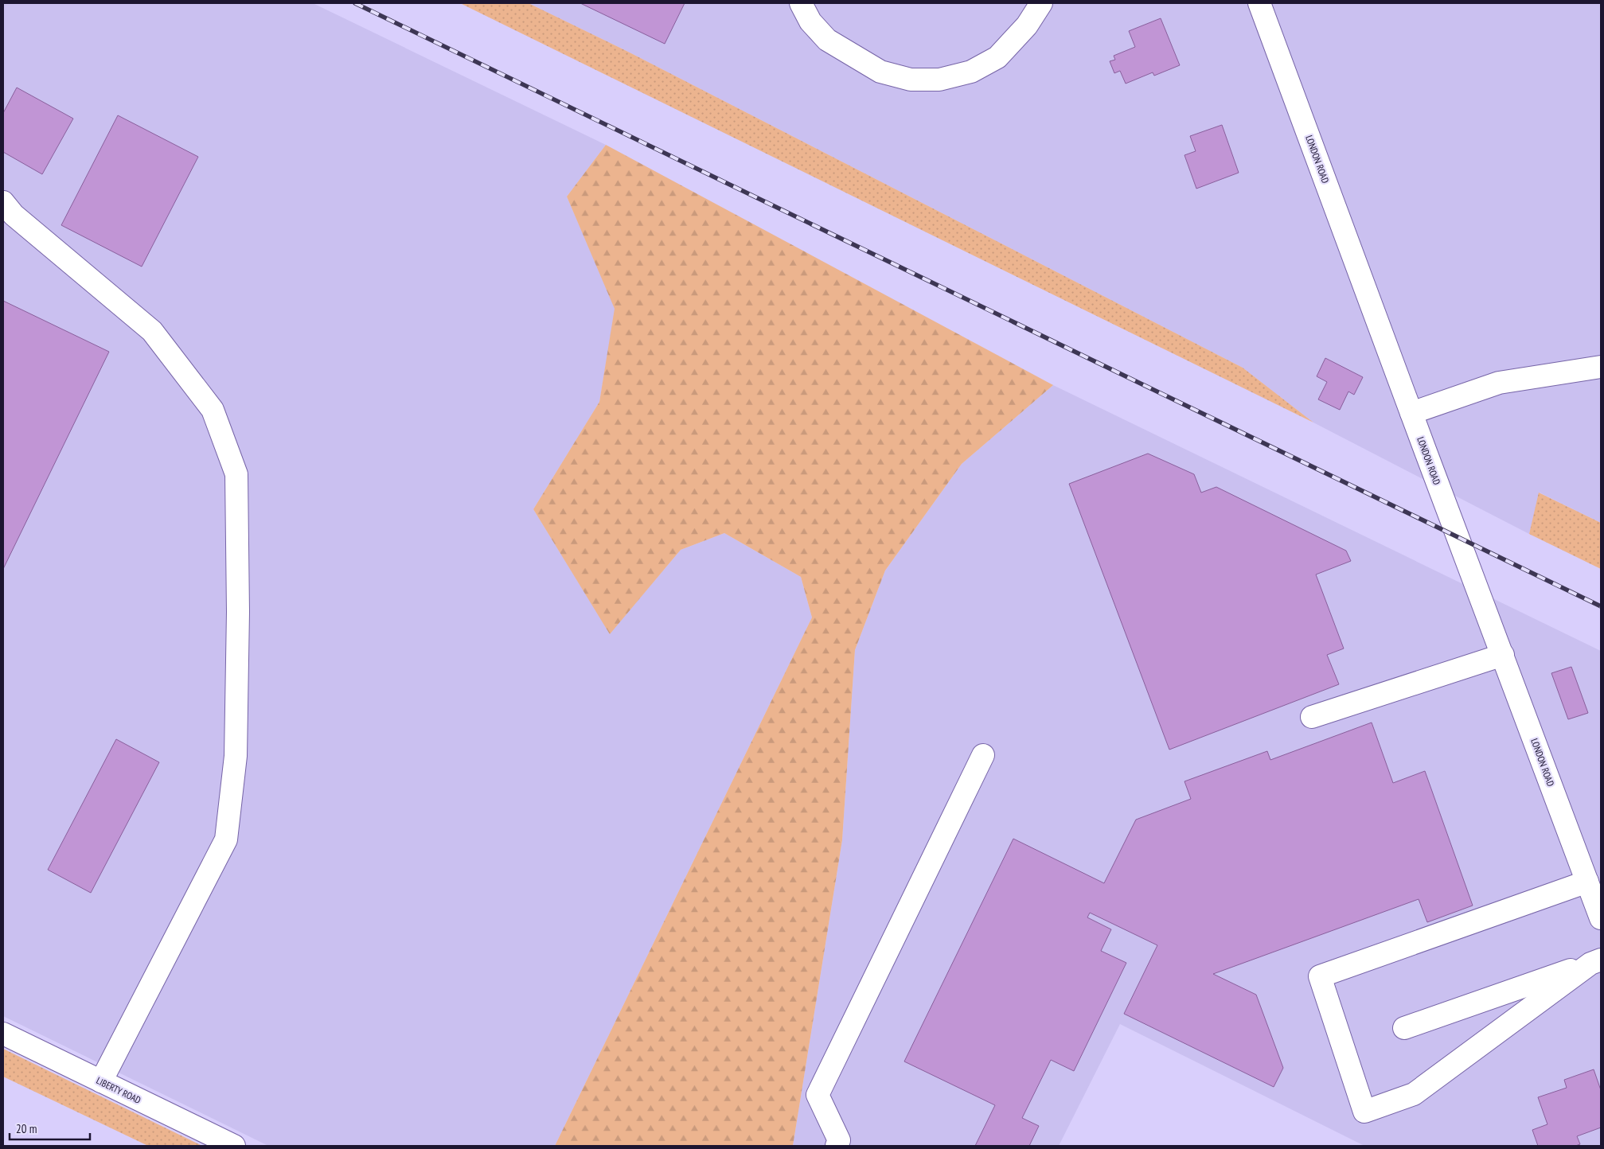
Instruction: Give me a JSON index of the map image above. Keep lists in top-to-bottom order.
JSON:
{
  "streets": {
    "street": ["LONDON ROAD", "LIBERTY ROAD"]
  },
  "scale_bar": "20 m"
}
